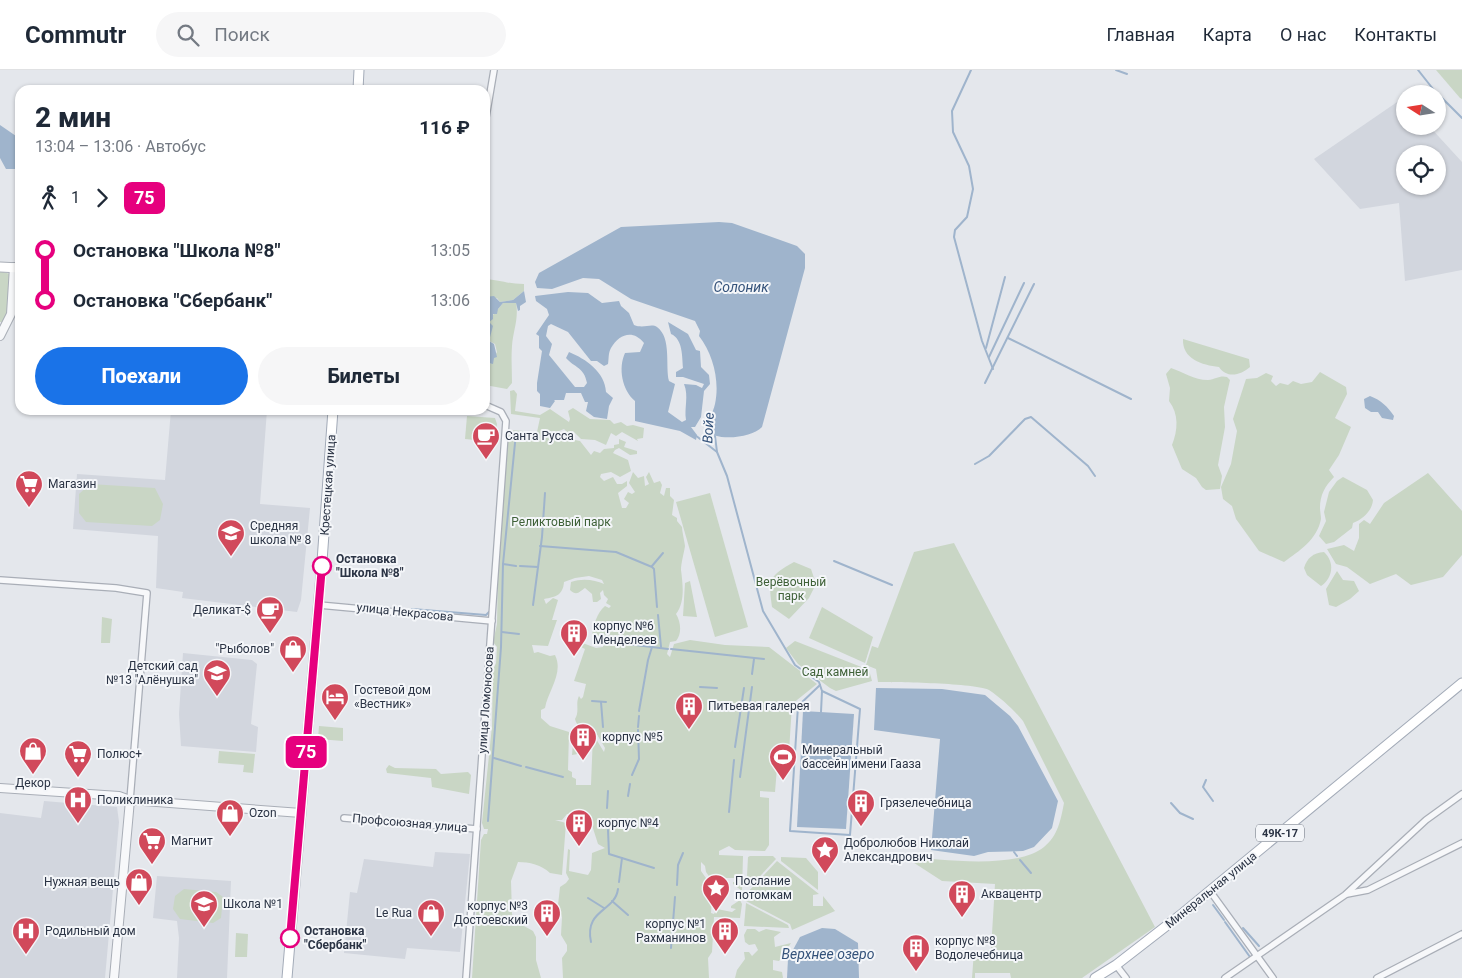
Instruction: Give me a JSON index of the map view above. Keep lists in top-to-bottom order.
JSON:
{
  "streets": {
    "main road": ["Крестецкая улица", "49К-17", "Минеральная улица"],
    "street": ["улица Некрасова", "улица Ломоносова", "Профсоюзная улица"]
  },
  "crossings": [
    ["Крестецкая улица", "улица Некрасова"],
    ["улица Некрасова", "улица Ломоносова"],
    ["улица Ломоносова", "Профсоюзная улица"]
  ],
  "water": ["Солоник", "Войе", "Верхнее озеро"],
  "parks": ["Реликтовый парк", "Верёвочный парк", "Сад камней"],
  "places": {
    "cafe": ["Санта Русса", "Деликат-$"],
    "supermarket": ["Магазин", "Полюс+", "Магнит"],
    "school or university": ["Средняя школа № 8", "Детский сад №13 \"Алёнушка\"", "Школа №1"],
    "other": ["Остановка \"Школа №8\"", "Остановка \"Сбербанк\""],
    "building": [
      "корпус №6 Менделеев",
      "Питьевая галерея",
      "корпус №5",
      "Грязелечебница",
      "корпус №4",
      "Аквацентр",
      "корпус №3 Достоевский",
      "корпус №1 Рахманинов",
      "корпус №8 Водолечебница"
    ],
    "shop": [
      "\"Рыболов\"",
      "Декор",
      "Ozon",
      "Нужная вещь",
      "Le Rua"
    ],
    "hotel": ["Гостевой дом «Вестник»"],
    "sports": ["Минеральный бассейн имени Гааза"],
    "hospital": ["Поликлиника", "Родильный дом"],
    "place": ["Добролюбов Николай Александрович", "Послание потомкам"]
  },
  "lines": ["bus line 75"],
  "north": "left",
  "page": {
    "header": "Commutr",
    "search": "Поиск",
    "nav": [
      "Главная",
      "Карта",
      "О нас",
      "Контакты"
    ],
    "on_map": "75",
    "heading": ["2 мин", "13:04 – 13:06 · Автобус", "116 ₽"],
    "legs": ["1", "75"],
    "list": [
      {
        "name": "Остановка \"Школа №8\"",
        "value": "13:05"
      },
      {
        "name": "Остановка \"Сбербанк\"",
        "value": "13:06"
      }
    ],
    "buttons": ["Поехали", "Билеты"]
  }
}
